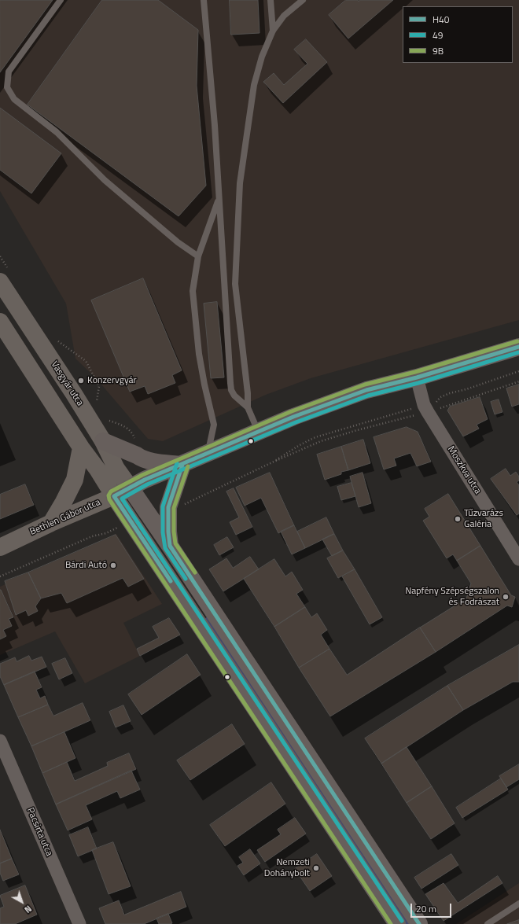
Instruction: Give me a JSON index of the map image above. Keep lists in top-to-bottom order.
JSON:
{
  "streets": {
    "main road": ["Vasgyár utca", "Bethlen Gábor utca"],
    "street": ["Moszkva utca", "Pacsirta utca"]
  },
  "crossings": [
    ["Vasgyár utca", "Bethlen Gábor utca"],
    ["Moszkva utca", "Bethlen Gábor utca"]
  ],
  "places": [
    "Konzervgyár",
    "Tűzvarázs Galéria",
    "Bárdi Autó",
    "Napfény Szépségszalon és Fodrászat",
    "Nemzeti Dohánybolt"
  ],
  "lines": ["transit line 9B", "transit line H40", "transit line 49"],
  "legend": ["H40", "49", "9B"],
  "scale_bar": "20 m",
  "north": "bottom right"
}
